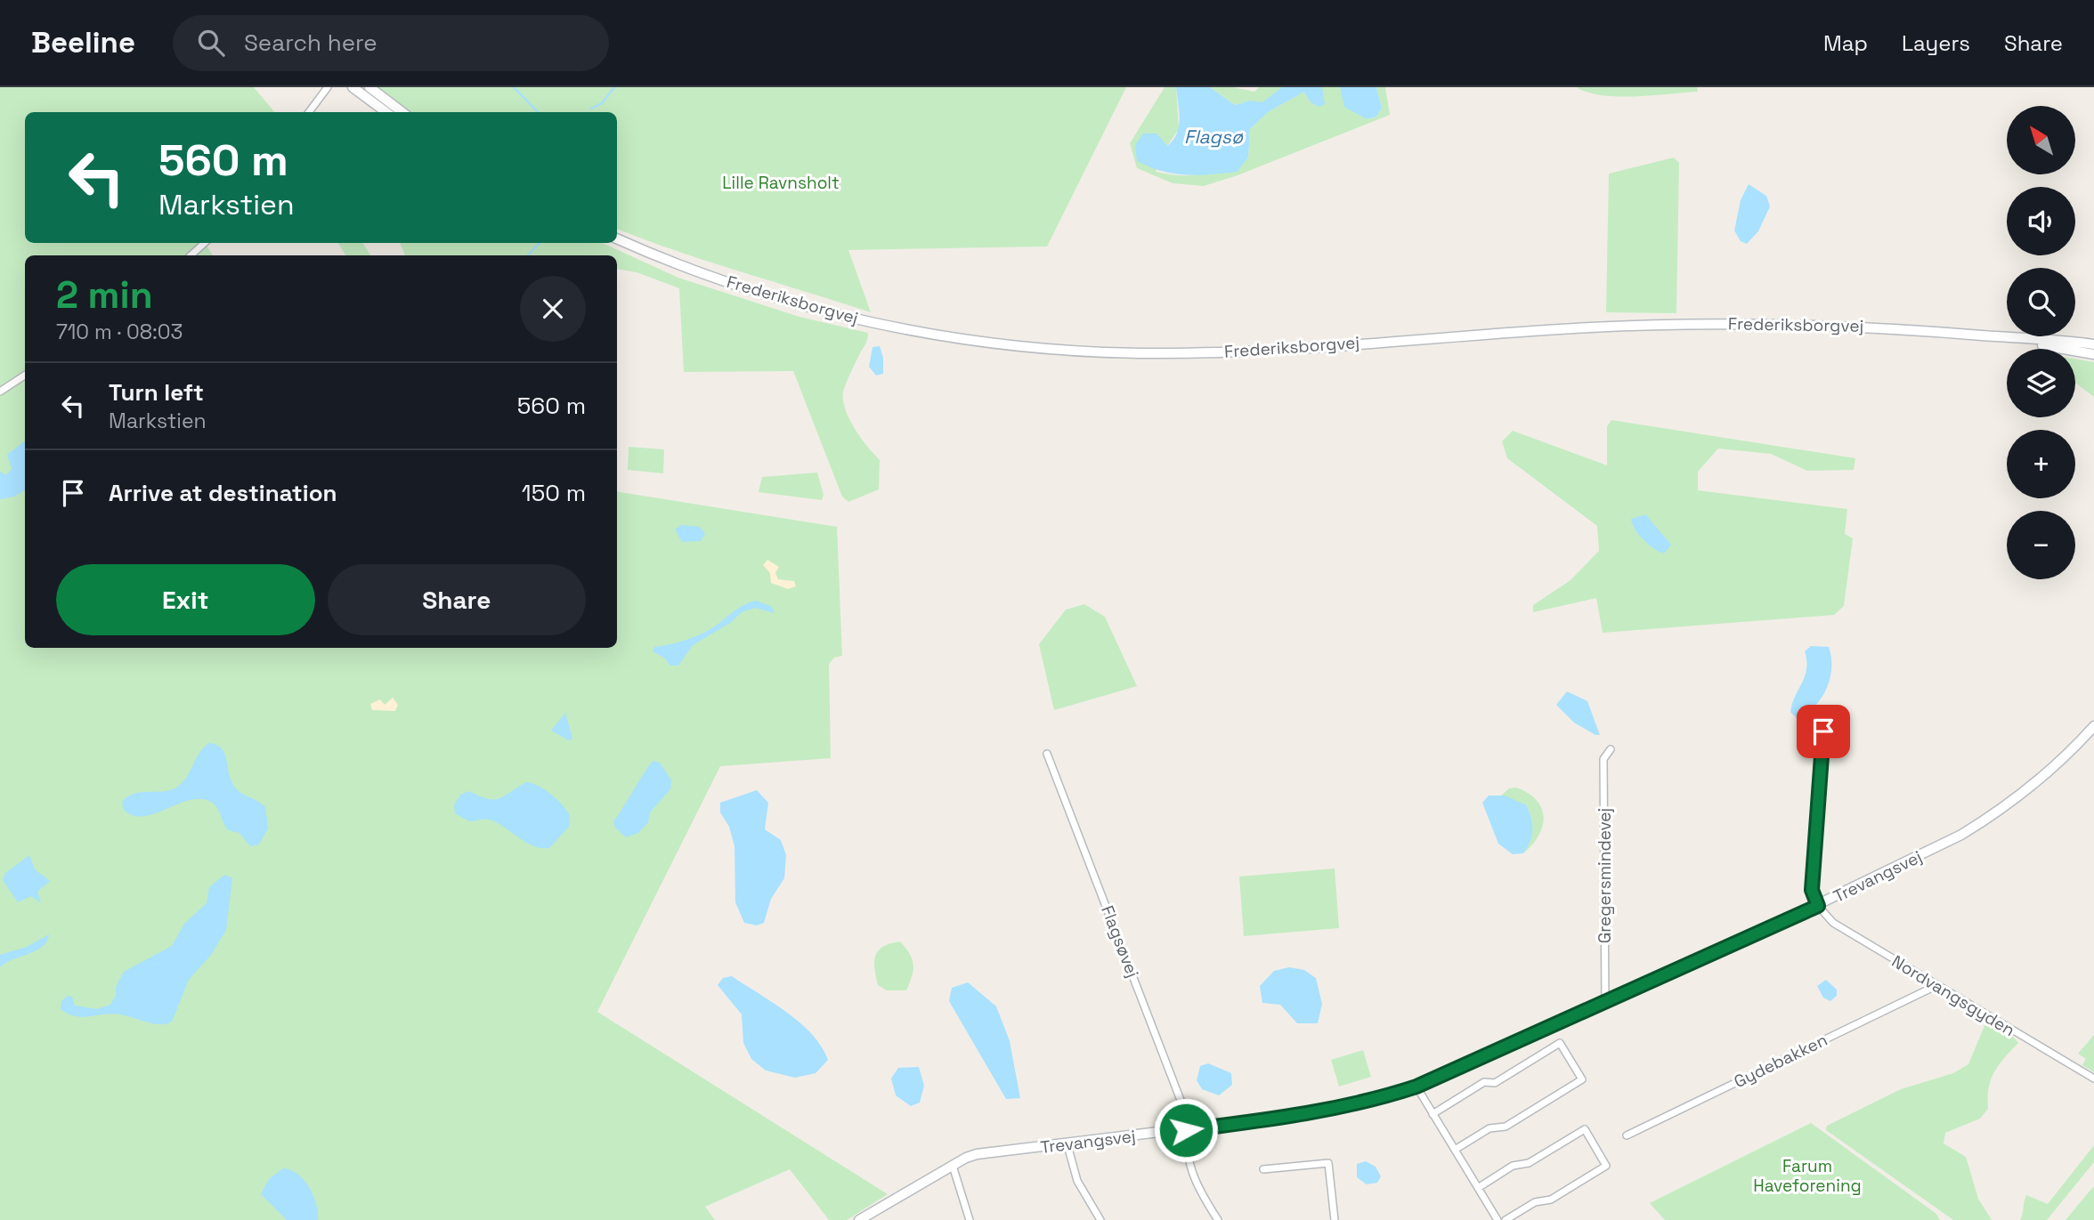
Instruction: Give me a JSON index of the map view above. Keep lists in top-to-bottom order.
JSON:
{
  "streets": {
    "street": [
      "Frederiksborgvej",
      "Gregersmindevej",
      "Trevangsvej",
      "Flagsøvej",
      "Nordvangsgyden",
      "Gydebakken"
    ]
  },
  "crossings": [
    ["Gregersmindevej", "Trevangsvej"],
    ["Trevangsvej", "Flagsøvej"],
    ["Trevangsvej", "Nordvangsgyden"],
    ["Nordvangsgyden", "Gydebakken"]
  ],
  "water": ["Flagsø"],
  "parks": ["Lille Ravnsholt", "Farum Haveforening"],
  "north": "top left",
  "page": {
    "header": "Beeline",
    "search": "Search here",
    "nav": ["Map", "Layers", "Share"],
    "map_buttons": ["+", "−"],
    "turn": ["560 m", "Markstien"],
    "heading": ["2 min", "710 m · 08:03"],
    "list": [
      {
        "name": "Turn left",
        "note": "Markstien",
        "value": "560 m"
      },
      {
        "name": "Arrive at destination",
        "value": "150 m"
      }
    ],
    "buttons": ["Exit", "Share"]
  }
}
